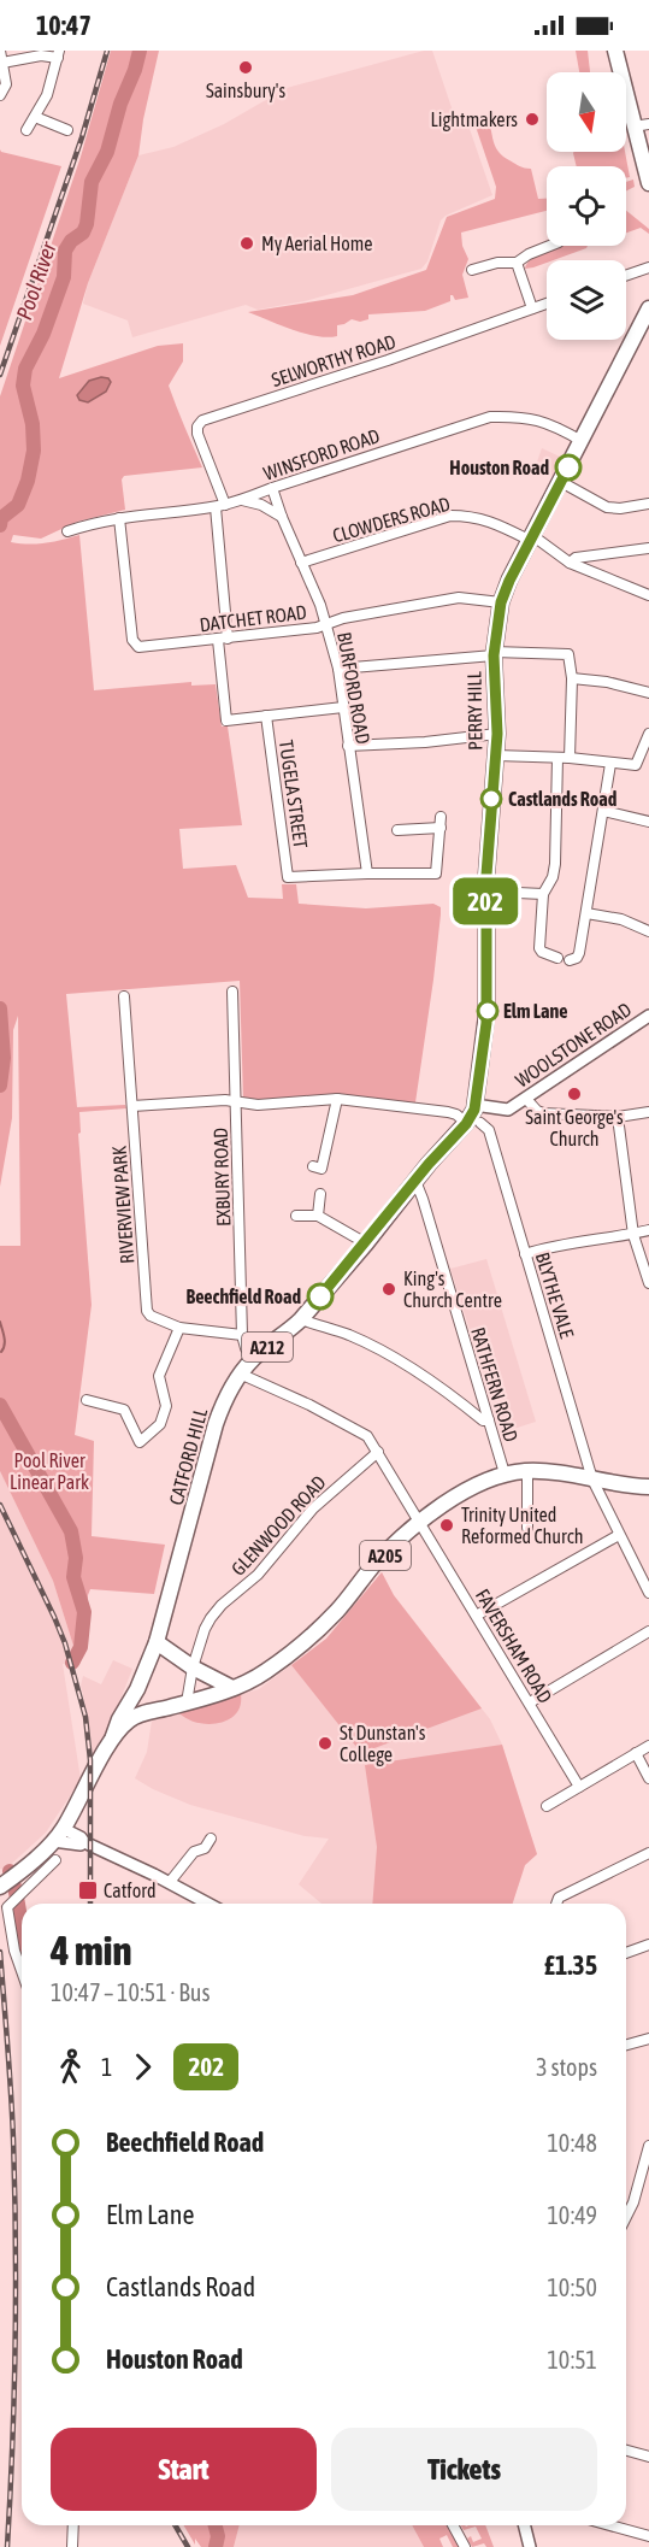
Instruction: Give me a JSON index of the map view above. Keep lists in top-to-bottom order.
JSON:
{
  "streets": {
    "main road": [
      "PERRY HILL",
      "A212",
      "CATFORD HILL",
      "A205"
    ],
    "street": [
      "SELWORTHY ROAD",
      "WINSFORD ROAD",
      "CLOWDERS ROAD",
      "DATCHET ROAD",
      "BURFORD ROAD",
      "TUGELA STREET",
      "WOOLSTONE ROAD",
      "EXBURY ROAD",
      "RIVERVIEW PARK",
      "BLYTHE VALE",
      "RATHFERN ROAD",
      "GLENWOOD ROAD",
      "FAVERSHAM ROAD"
    ]
  },
  "crossings": [
    ["SELWORTHY ROAD", "WINSFORD ROAD"],
    ["WINSFORD ROAD", "DATCHET ROAD"],
    ["WINSFORD ROAD", "BURFORD ROAD"],
    ["WINSFORD ROAD", "PERRY HILL"],
    ["CLOWDERS ROAD", "BURFORD ROAD"],
    ["CLOWDERS ROAD", "PERRY HILL"],
    ["DATCHET ROAD", "BURFORD ROAD"],
    ["DATCHET ROAD", "PERRY HILL"],
    ["BURFORD ROAD", "TUGELA STREET"],
    ["PERRY HILL", "WOOLSTONE ROAD"],
    ["PERRY HILL", "CATFORD HILL"],
    ["WOOLSTONE ROAD", "CATFORD HILL"],
    ["EXBURY ROAD", "RIVERVIEW PARK"],
    ["EXBURY ROAD", "CATFORD HILL"],
    ["BLYTHE VALE", "CATFORD HILL"],
    ["BLYTHE VALE", "A205"],
    ["RATHFERN ROAD", "CATFORD HILL"],
    ["RATHFERN ROAD", "A205"],
    ["CATFORD HILL", "A205"],
    ["GLENWOOD ROAD", "A205"],
    ["A205", "FAVERSHAM ROAD"]
  ],
  "water": ["Pool River"],
  "parks": ["Pool River Linear Park"],
  "places": {
    "other": [
      "Sainsbury's",
      "Lightmakers",
      "My Aerial Home",
      "Houston Road",
      "Castlands Road",
      "Elm Lane",
      "Saint George's Church",
      "King's Church Centre",
      "Beechfield Road",
      "Trinity United Reformed Church",
      "St Dunstan's College"
    ],
    "transit": ["Catford"]
  },
  "lines": ["bus line 202"],
  "north": "bottom",
  "page": {
    "status": "10:47",
    "on_map": "202",
    "heading": ["4 min", "10:47 – 10:51 · Bus", "£1.35"],
    "legs": ["1", "202", "3 stops"],
    "list": [
      {
        "name": "Beechfield Road",
        "value": "10:48"
      },
      {
        "name": "Elm Lane",
        "value": "10:49"
      },
      {
        "name": "Castlands Road",
        "value": "10:50"
      },
      {
        "name": "Houston Road",
        "value": "10:51"
      }
    ],
    "buttons": ["Start", "Tickets"]
  }
}
